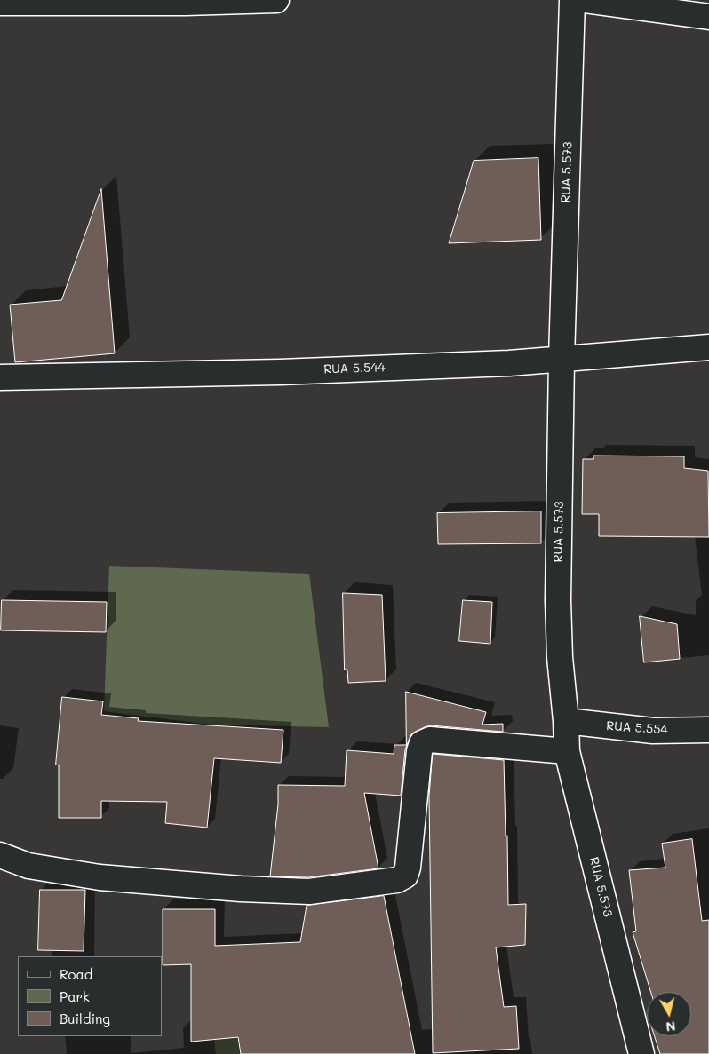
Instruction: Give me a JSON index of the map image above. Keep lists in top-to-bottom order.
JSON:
{
  "streets": {
    "street": ["RUA 5.573", "RUA 5.544", "RUA 5.554"]
  },
  "crossings": [
    ["RUA 5.573", "RUA 5.544"],
    ["RUA 5.573", "RUA 5.554"]
  ],
  "legend": ["Road", "Park", "Building"],
  "north": "bottom"
}
